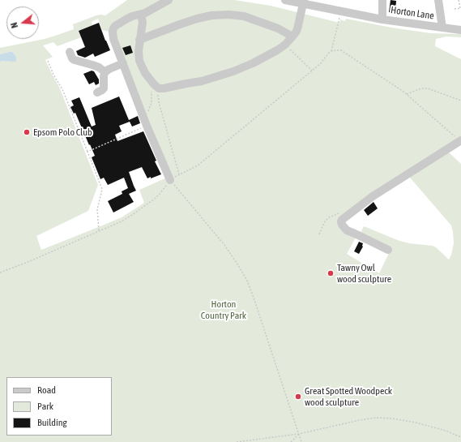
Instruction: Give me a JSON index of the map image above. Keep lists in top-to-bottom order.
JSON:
{
  "streets": {
    "street": ["Horton Lane"]
  },
  "parks": ["Horton Country Park"],
  "places": ["Epsom Polo Club", "Tawny Owl wood sculpture", "Great Spotted Woodpeck wood sculpture"],
  "legend": ["Road", "Park", "Building"],
  "north": "left"
}
